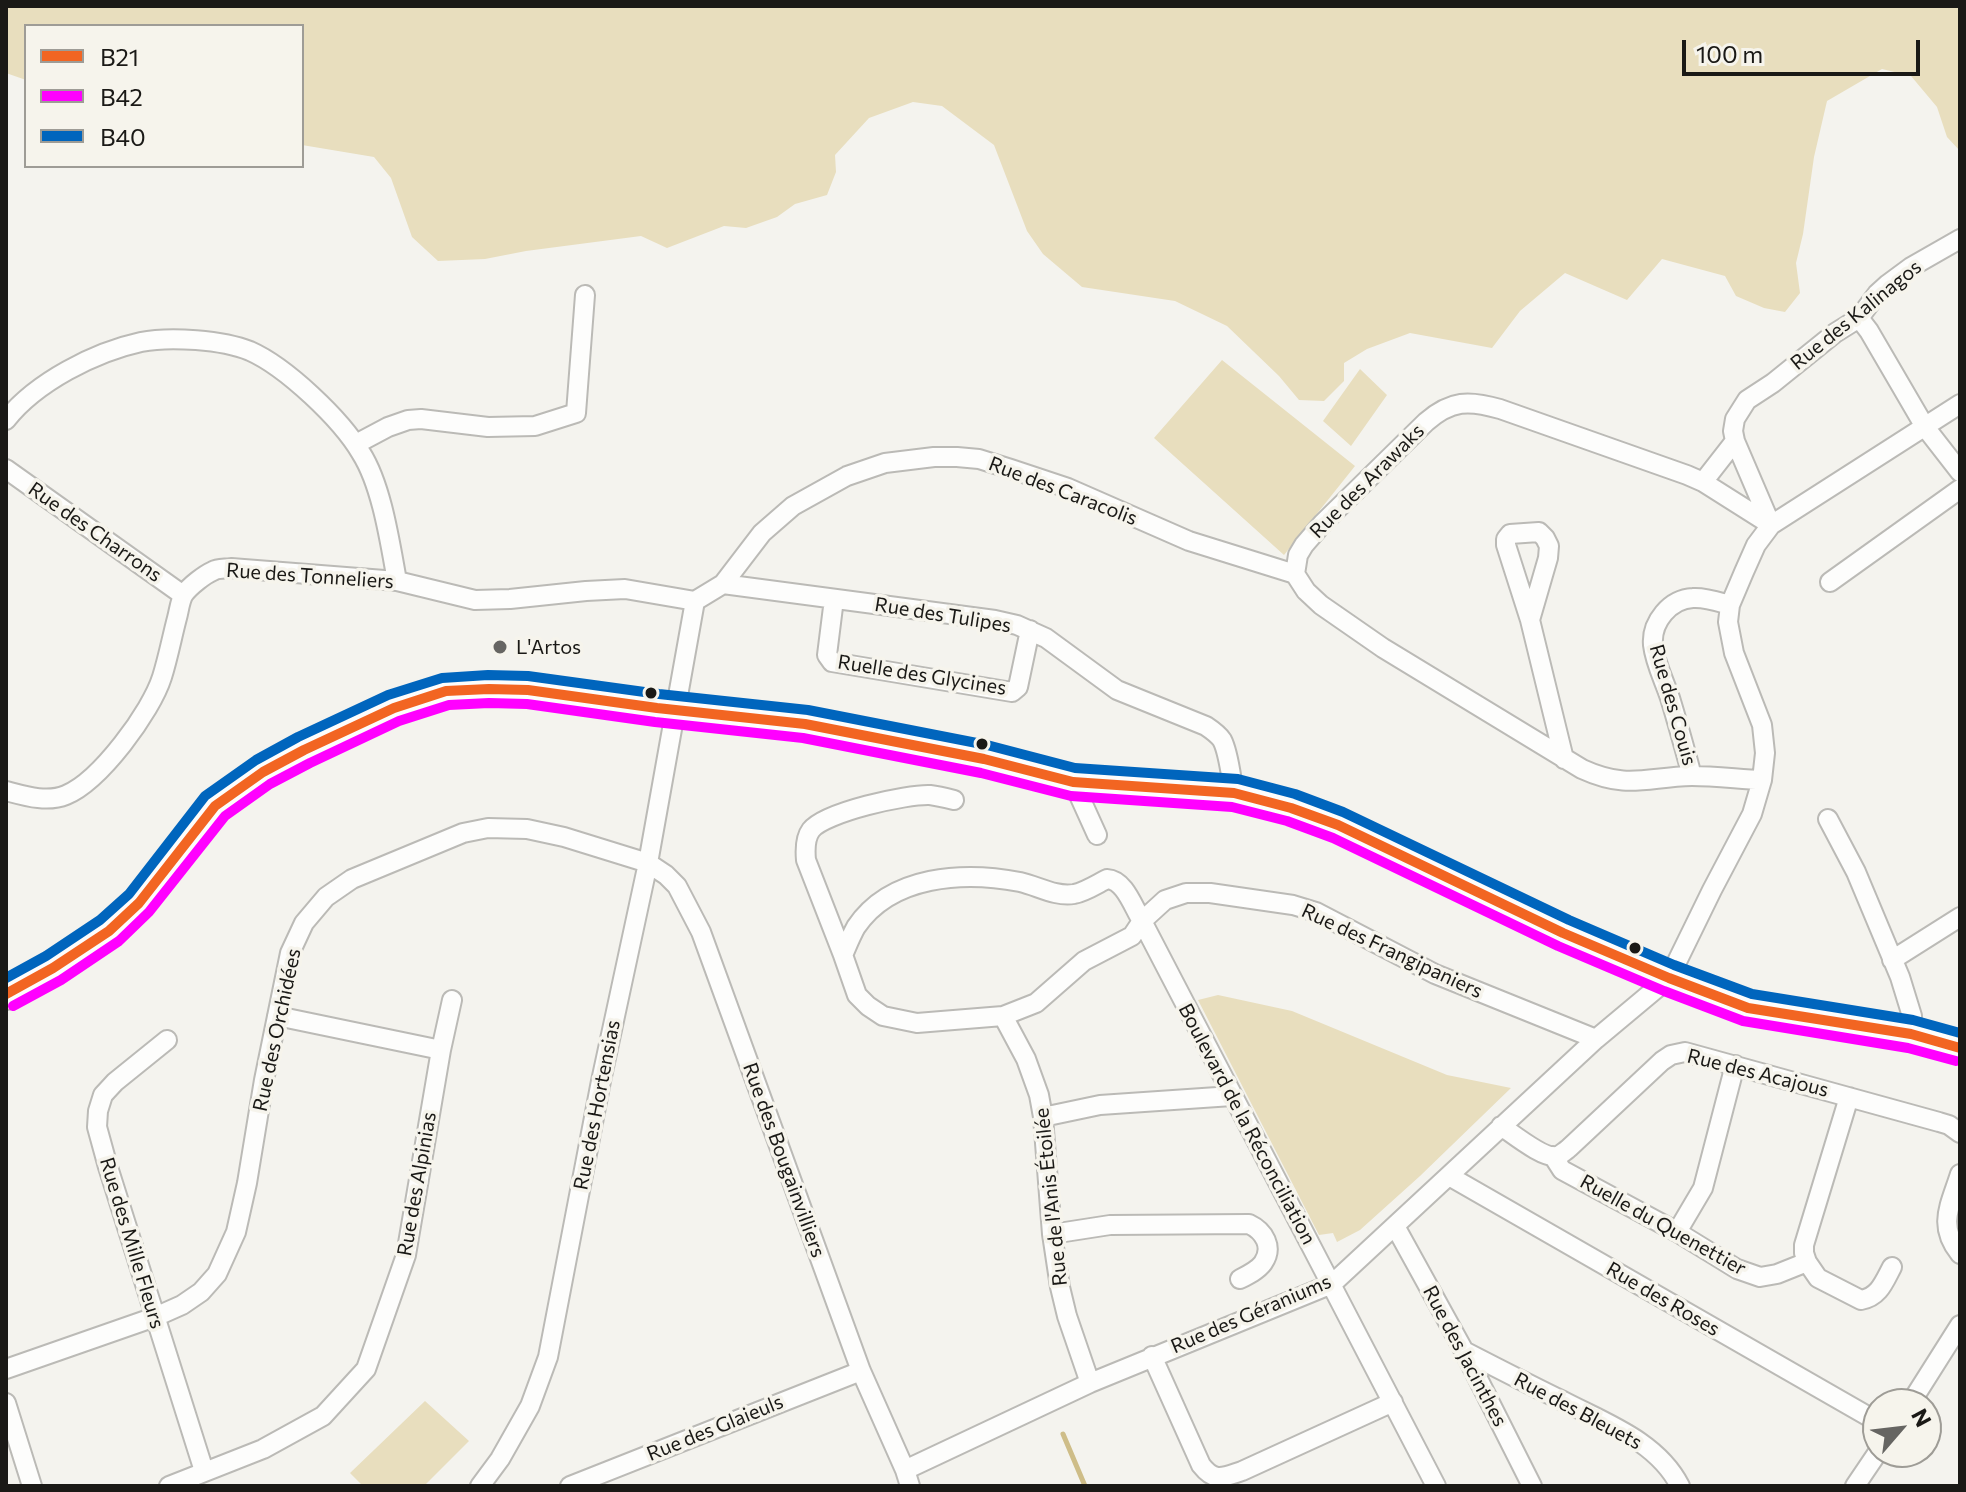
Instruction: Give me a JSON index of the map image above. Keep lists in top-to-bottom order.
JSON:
{
  "streets": {
    "street": [
      "Rue des Kalinagos",
      "Rue des Arawaks",
      "Rue des Caracolis",
      "Rue des Charrons",
      "Rue des Tonneliers",
      "Rue des Tulipes",
      "Ruelle des Glycines",
      "Rue des Couis",
      "Rue des Frangipaniers",
      "Rue des Orchidées",
      "Rue des Acajous",
      "Rue des Hortensias",
      "Boulevard de la Réconciliation",
      "Rue des Bougainvilliers",
      "Rue des Alpinias",
      "Rue de l'Anis Étoilée",
      "Ruelle du Quenettier",
      "Rue des Mille Fleurs",
      "Rue des Roses",
      "Rue des Géraniums",
      "Rue des Jacinthes",
      "Rue des Bleuets",
      "Rue des Glaieuls"
    ]
  },
  "crossings": [
    ["Rue des Arawaks", "Rue des Caracolis"],
    ["Rue des Caracolis", "Rue des Tonneliers"],
    ["Rue des Caracolis", "Rue des Tulipes"],
    ["Rue des Charrons", "Rue des Tonneliers"],
    ["Rue des Tulipes", "Ruelle des Glycines"],
    ["Rue des Frangipaniers", "Boulevard de la Réconciliation"],
    ["Rue des Frangipaniers", "Rue de l'Anis Étoilée"],
    ["Rue des Frangipaniers", "Rue des Géraniums"],
    ["Rue des Orchidées", "Rue des Hortensias"],
    ["Rue des Orchidées", "Rue des Bougainvilliers"],
    ["Rue des Orchidées", "Rue des Mille Fleurs"],
    ["Rue des Acajous", "Ruelle du Quenettier"],
    ["Rue des Hortensias", "Rue des Bougainvilliers"],
    ["Boulevard de la Réconciliation", "Rue des Géraniums"],
    ["Rue des Bougainvilliers", "Rue des Géraniums"],
    ["Rue des Bougainvilliers", "Rue des Glaieuls"],
    ["Rue des Alpinias", "Rue des Mille Fleurs"],
    ["Rue de l'Anis Étoilée", "Rue des Géraniums"],
    ["Rue des Roses", "Rue des Géraniums"],
    ["Rue des Géraniums", "Rue des Jacinthes"],
    ["Rue des Jacinthes", "Rue des Bleuets"]
  ],
  "places": ["L'Artos"],
  "lines": ["transit line B40", "transit line B21", "transit line B42"],
  "legend": ["B21", "B42", "B40"],
  "scale_bar": "100 m",
  "north": "top right"
}
